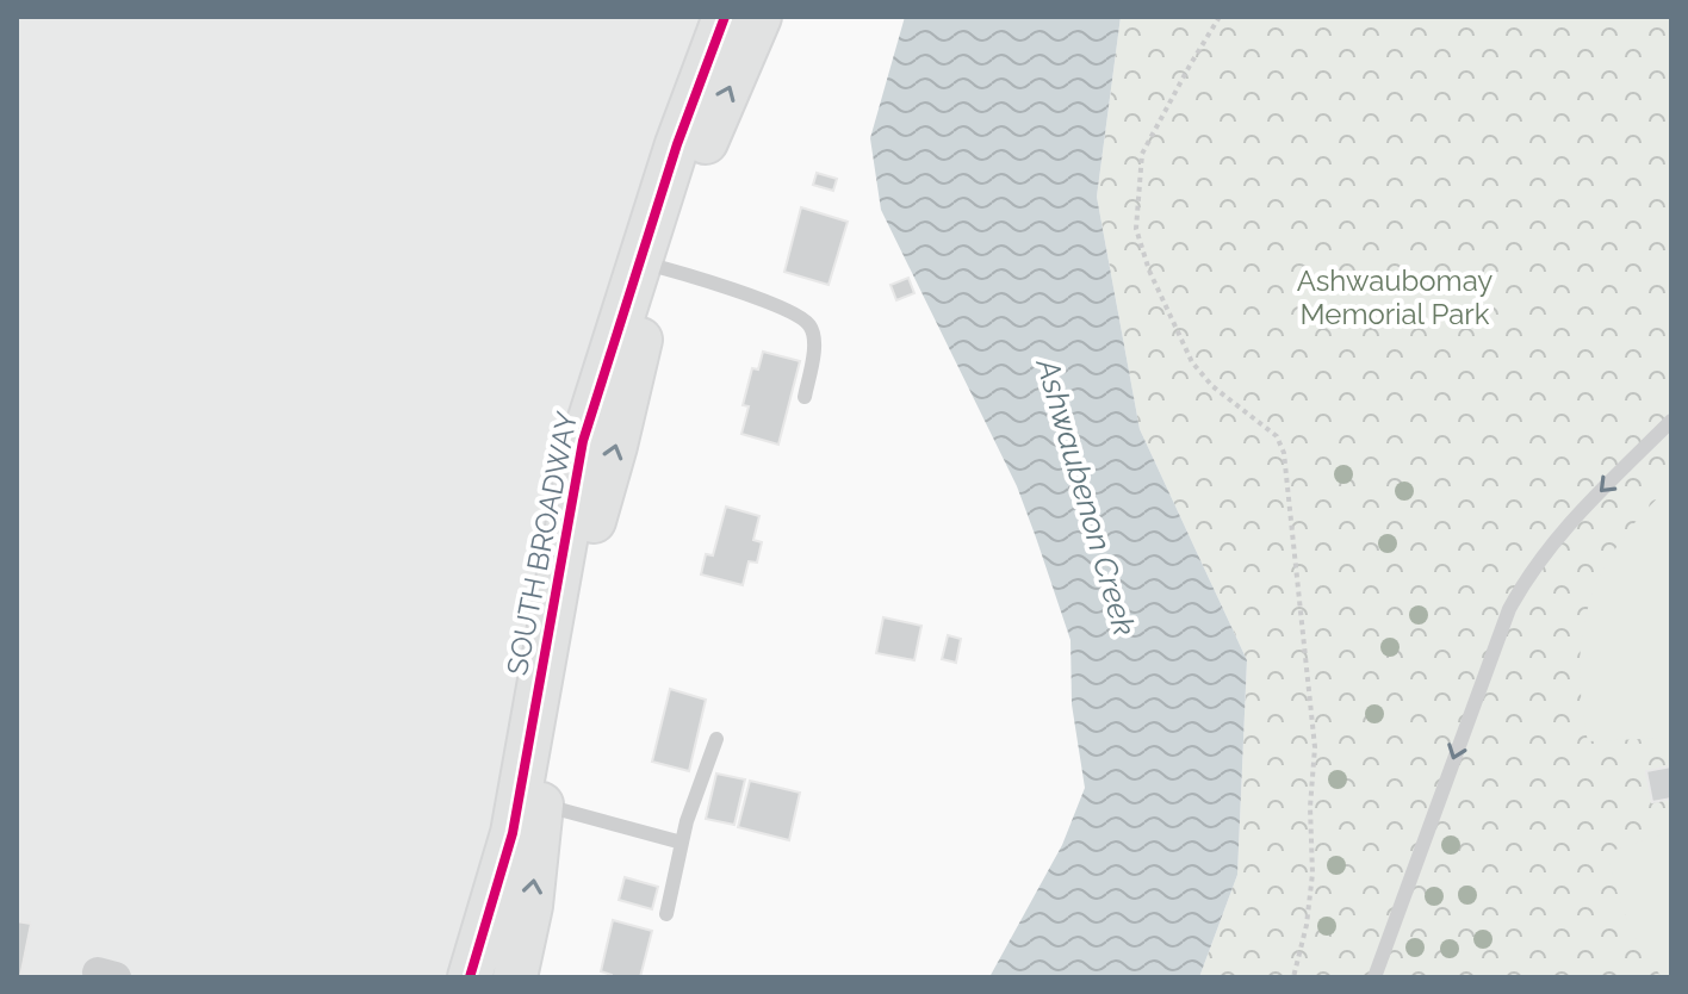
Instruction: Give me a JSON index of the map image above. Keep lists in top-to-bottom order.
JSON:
{
  "streets": {
    "street": ["SOUTH BROADWAY"]
  },
  "water": ["Ashwaubenon Creek"],
  "parks": ["Ashwaubomay Memorial Park"]
}
